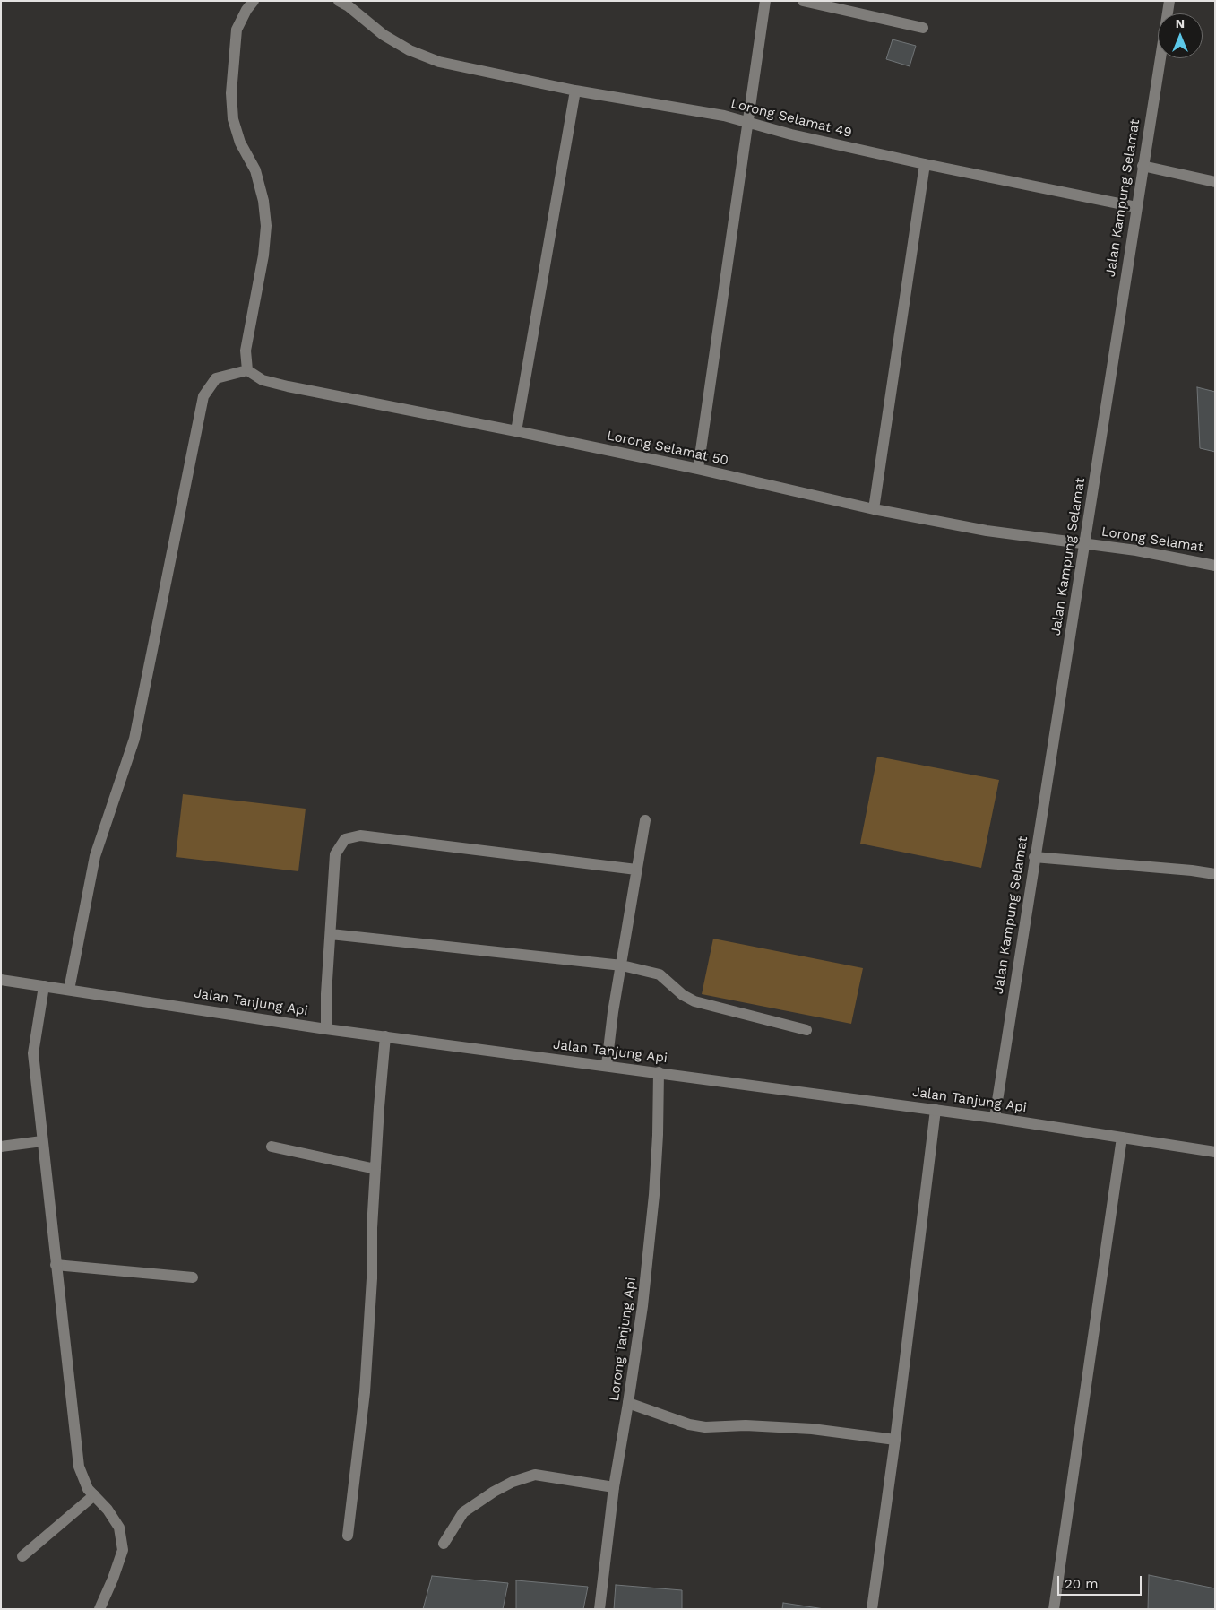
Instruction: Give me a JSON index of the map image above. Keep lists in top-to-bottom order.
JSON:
{
  "streets": {
    "street": [
      "Lorong Selamat 49",
      "Jalan Kampung Selamat",
      "Lorong Selamat 50",
      "Lorong Selamat",
      "Jalan Tanjung Api",
      "Lorong Tanjung Api"
    ]
  },
  "crossings": [
    ["Lorong Selamat 49", "Jalan Kampung Selamat"],
    ["Jalan Kampung Selamat", "Lorong Selamat 50"],
    ["Jalan Kampung Selamat", "Lorong Selamat"],
    ["Jalan Kampung Selamat", "Jalan Tanjung Api"],
    ["Lorong Selamat 50", "Lorong Selamat"],
    ["Jalan Tanjung Api", "Lorong Tanjung Api"]
  ],
  "scale_bar": "20 m",
  "north": "top"
}
